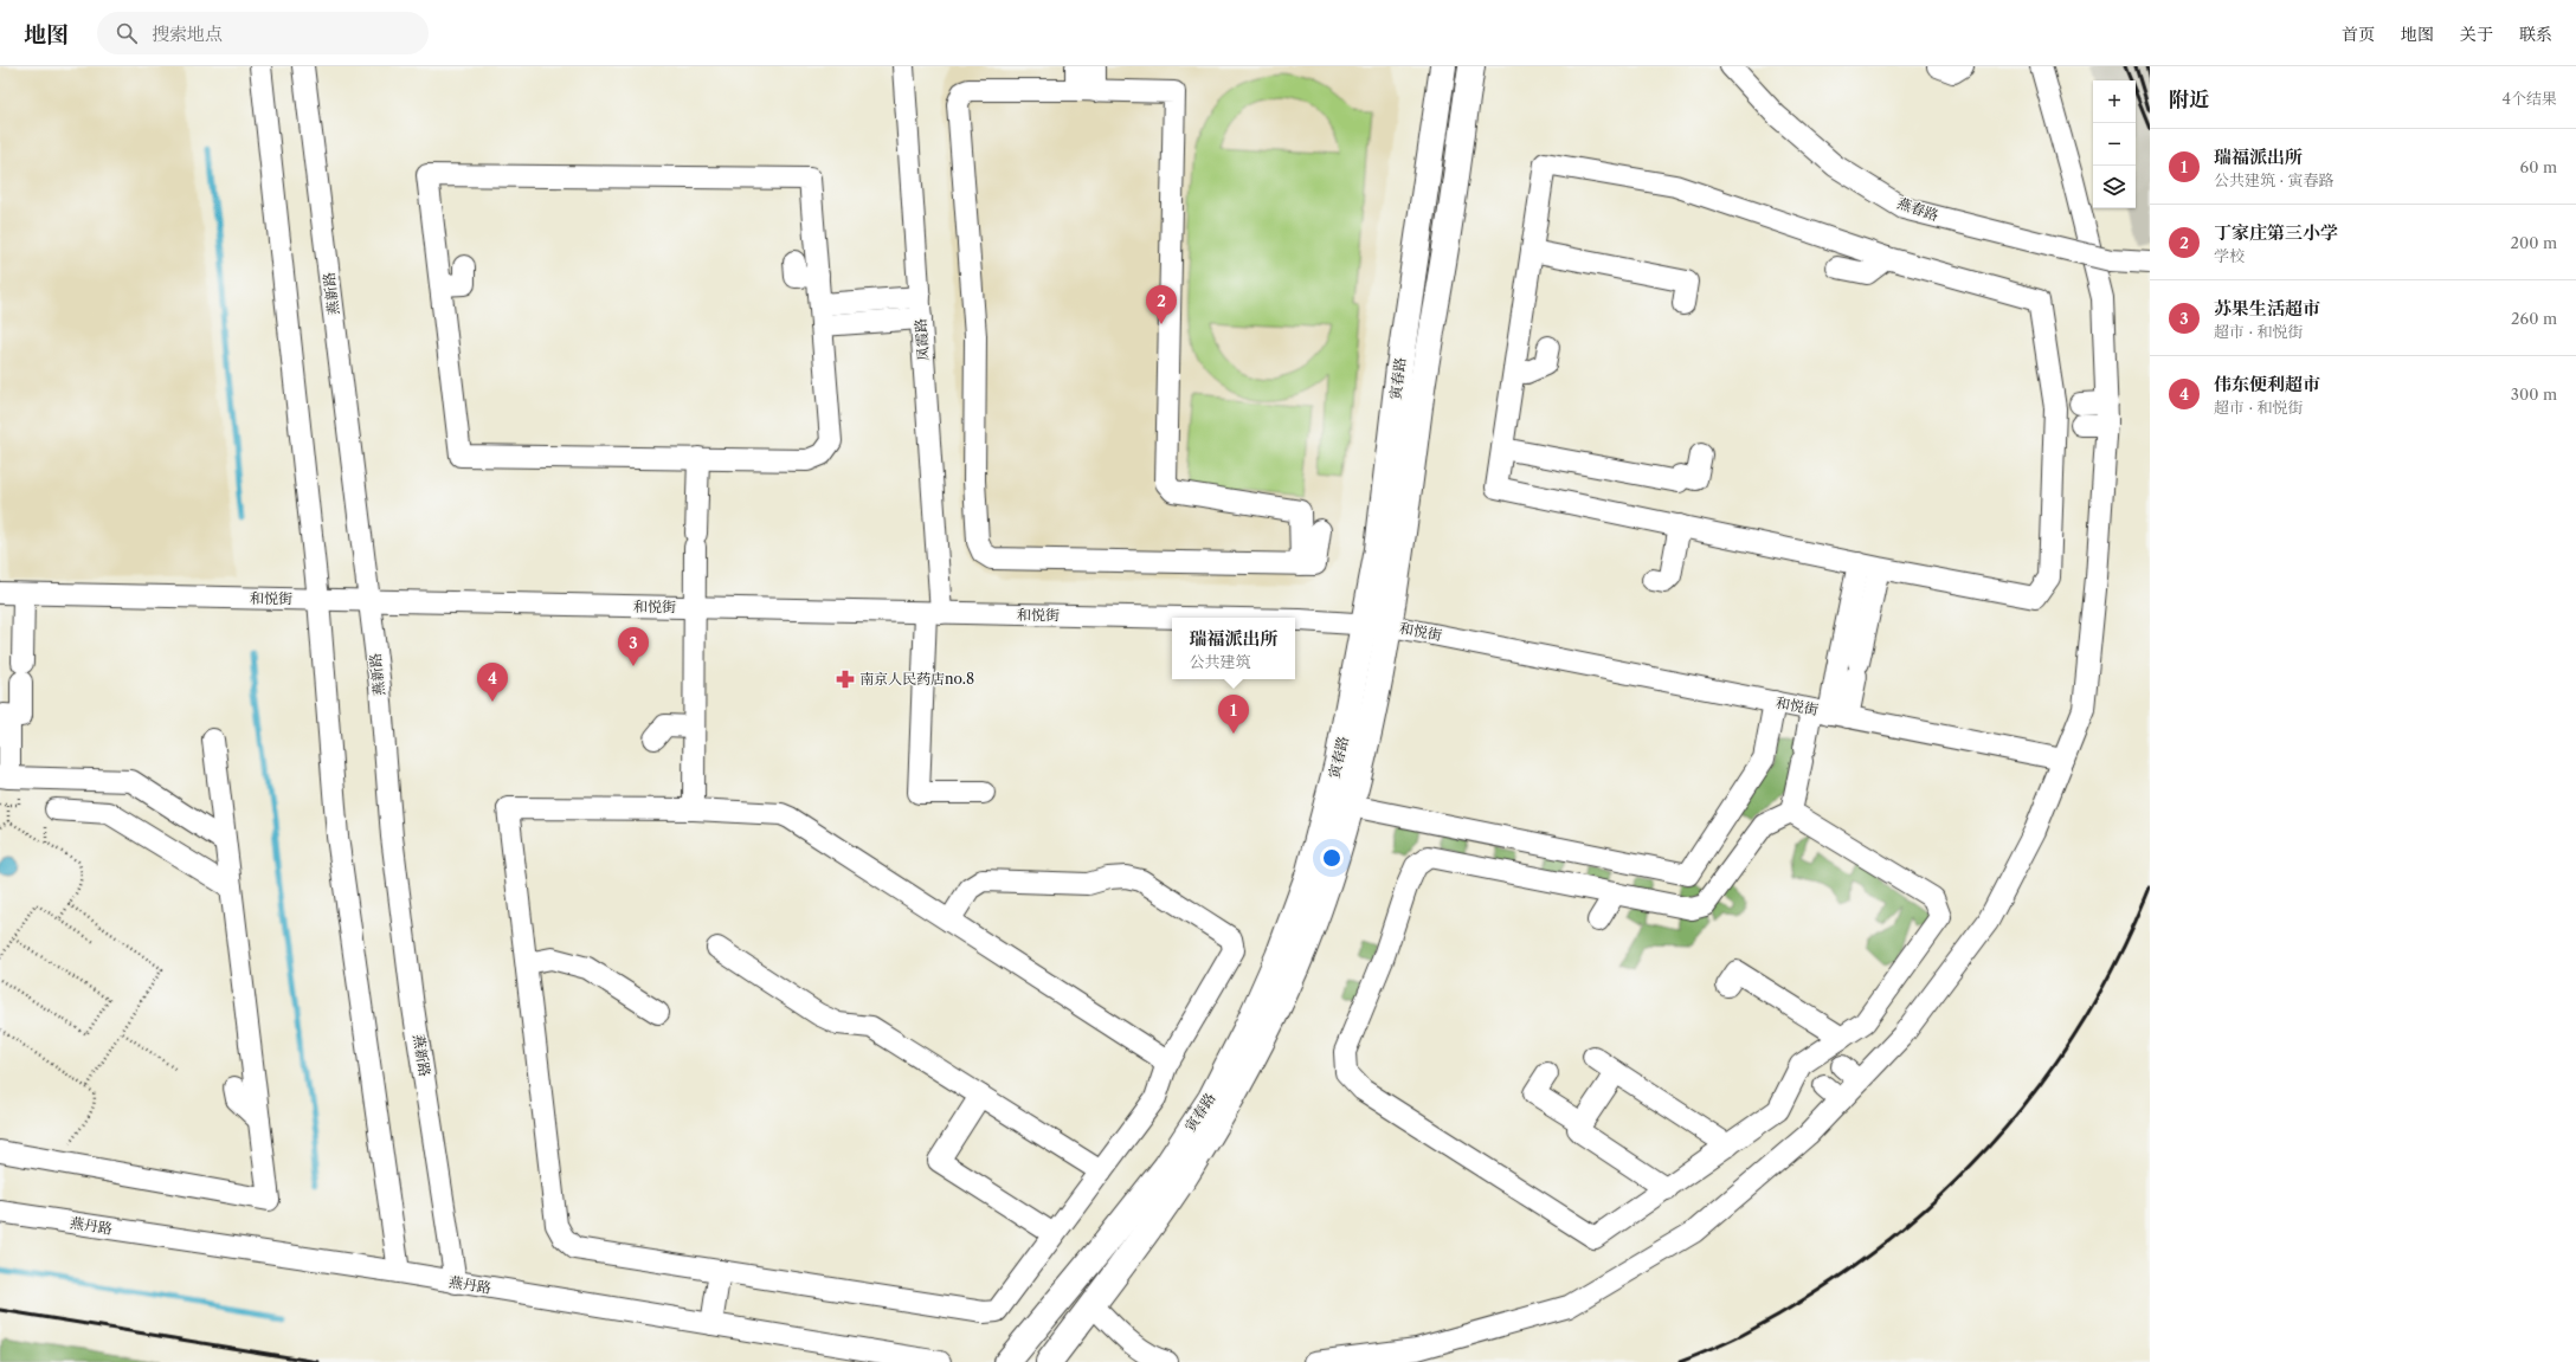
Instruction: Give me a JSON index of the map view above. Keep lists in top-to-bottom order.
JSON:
{
  "streets": {
    "main road": ["寅春路"],
    "street": [
      "燕春路",
      "燕新路",
      "凤霞路",
      "和悦街",
      "燕丹路"
    ]
  },
  "crossings": [
    ["燕新路", "和悦街"],
    ["燕新路", "燕丹路"],
    ["凤霞路", "和悦街"],
    ["寅春路", "和悦街"]
  ],
  "places": {
    "pharmacy": ["南京人民药店no.8"]
  },
  "page": {
    "header": "地图",
    "search": "搜索地点",
    "nav": [
      "首页",
      "地图",
      "关于",
      "联系"
    ],
    "heading": ["附近", "4个结果"],
    "map_buttons": ["+", "−"],
    "list": [
      {
        "mark": "1",
        "name": "瑞福派出所",
        "note": "公共建筑 · 寅春路",
        "value": "60 m"
      },
      {
        "mark": "2",
        "name": "丁家庄第三小学",
        "note": "学校",
        "value": "200 m"
      },
      {
        "mark": "3",
        "name": "苏果生活超市",
        "note": "超市 · 和悦街",
        "value": "260 m"
      },
      {
        "mark": "4",
        "name": "伟东便利超市",
        "note": "超市 · 和悦街",
        "value": "300 m"
      }
    ],
    "pins": [
      "2",
      "3",
      "4",
      "1"
    ],
    "popup": ["瑞福派出所", "公共建筑"]
  }
}
